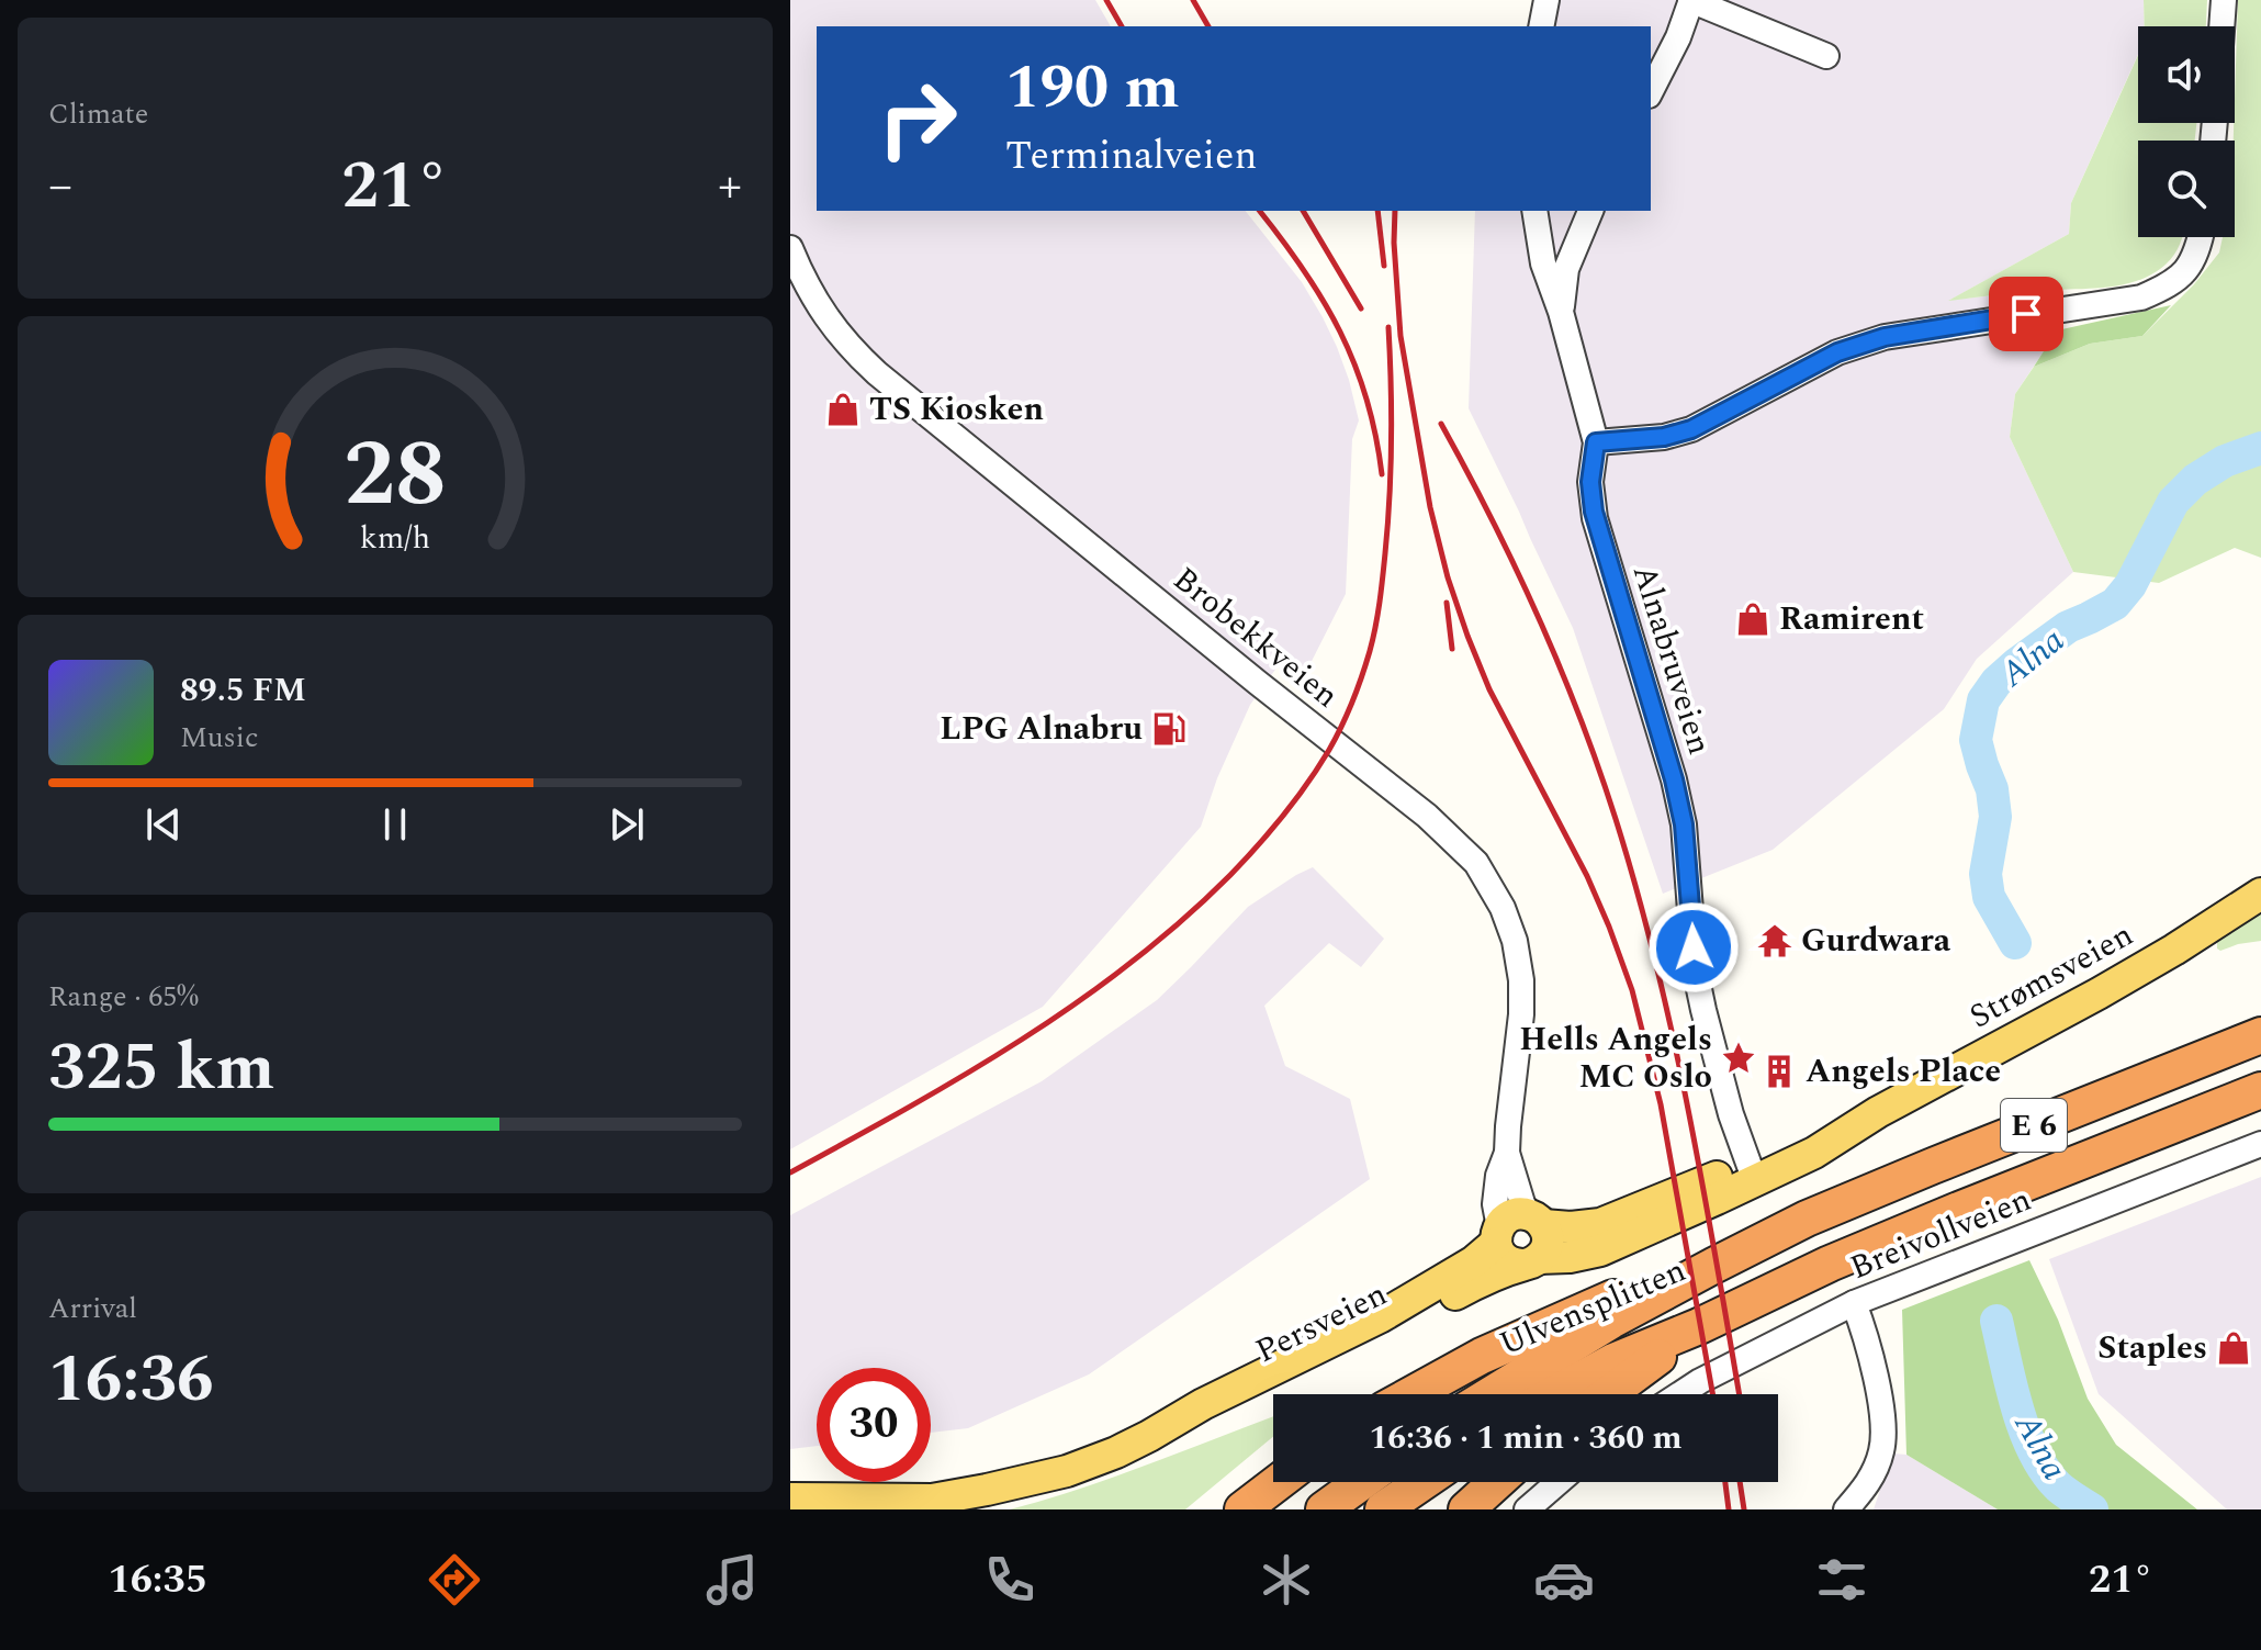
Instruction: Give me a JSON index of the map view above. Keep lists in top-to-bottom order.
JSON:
{
  "streets": {
    "highway": ["E 6", "Ulvensplitten"],
    "main road": ["Strømsveien", "Persveien"],
    "street": ["Brobekkveien", "Alnabruveien", "Breivollveien"]
  },
  "crossings": [
    ["Brobekkveien", "Strømsveien"],
    ["Brobekkveien", "Persveien"],
    ["Alnabruveien", "Strømsveien"],
    ["Strømsveien", "Persveien"],
    ["E 6", "Ulvensplitten"]
  ],
  "water": ["Alna"],
  "places": {
    "shop": ["TS Kiosken", "Ramirent", "Staples"],
    "fuel station": ["LPG Alnabru"],
    "temple": ["Gurdwara"],
    "place": ["Hells Angels MC Oslo"],
    "building": ["Angels Place"]
  },
  "page": {
    "tile": [
      "Climate",
      ["Range · 65%", "325 km"],
      ["Arrival", "16:36"]
    ],
    "turn": ["190 m", "Terminalveien"],
    "heat": ["−", "21°", "+"],
    "song": ["89.5 FM", "Music"],
    "limit": "30",
    "trip": "16:36 · 1 min · 360 m",
    "tabs": ["16:35", "21°"],
    "gauge": ["28", "km/h"]
  }
}
